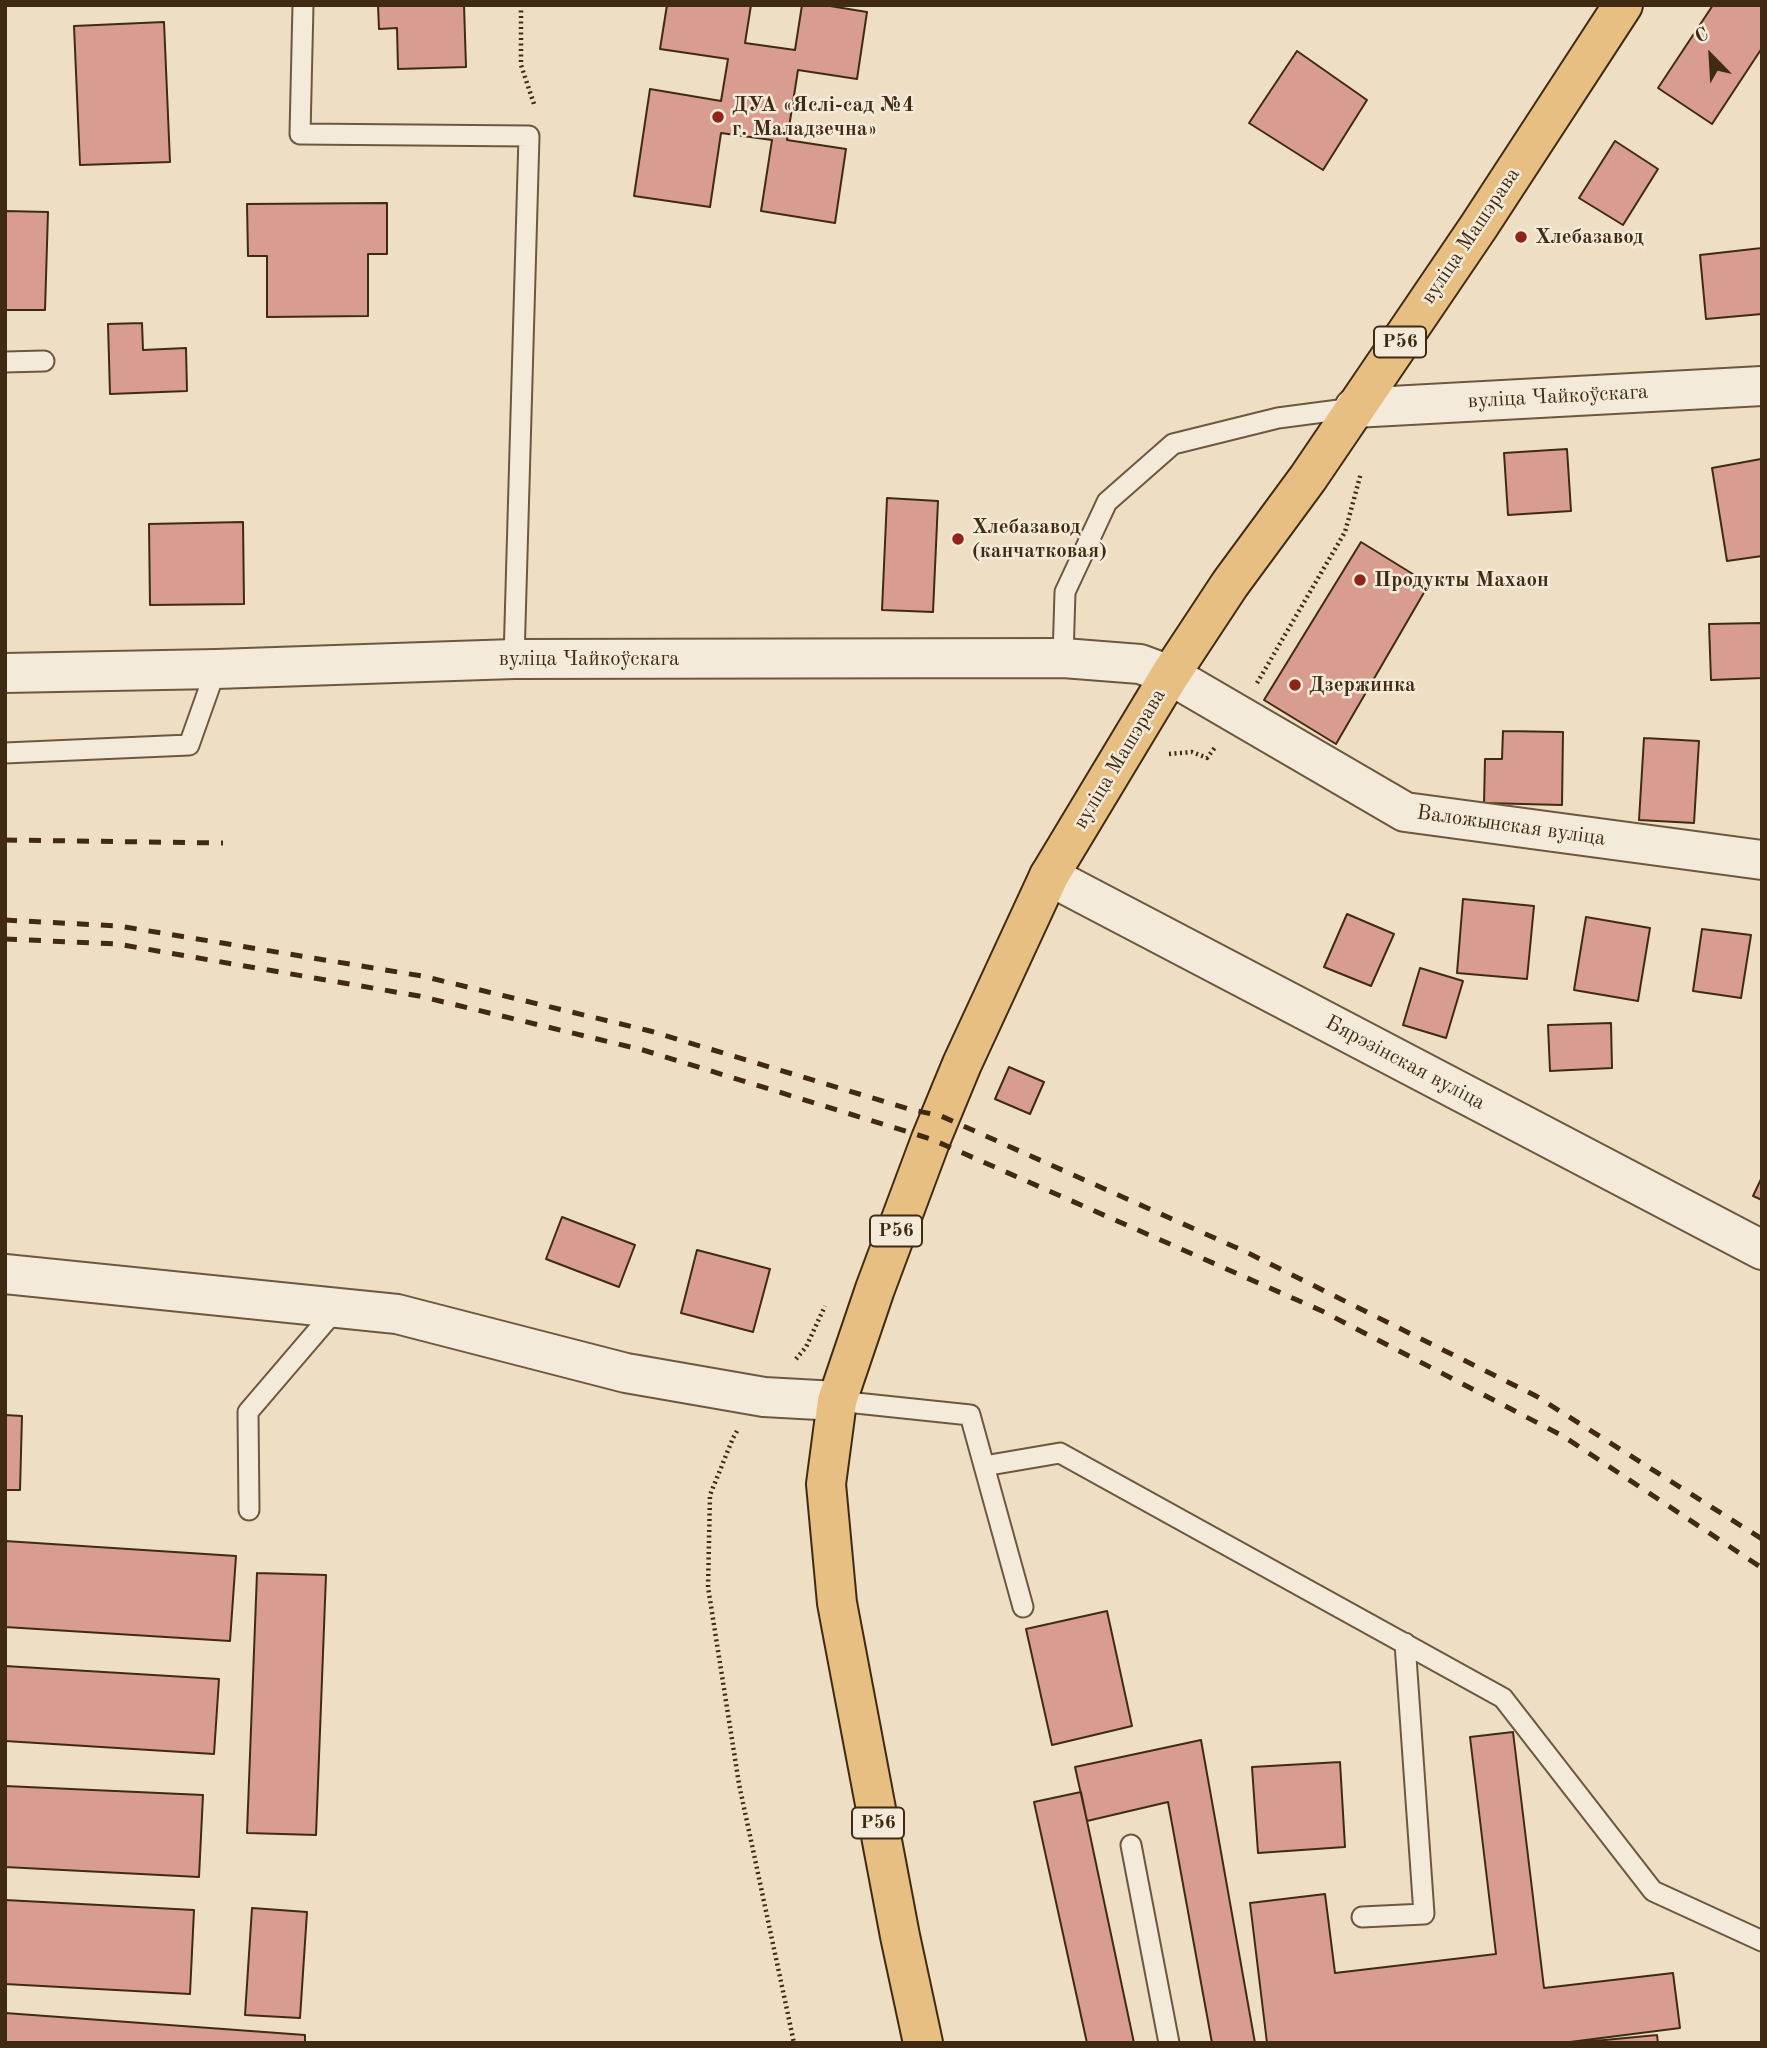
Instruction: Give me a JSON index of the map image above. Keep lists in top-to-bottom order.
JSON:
{
  "streets": {
    "main road": ["вуліца Машэрава", "Р56"],
    "street": ["вуліца Чайкоўскага", "Валожынская вуліца", "Бярэзінская вуліца"]
  },
  "crossings": [
    ["вуліца Машэрава", "вуліца Чайкоўскага"],
    ["вуліца Машэрава", "Валожынская вуліца"],
    ["вуліца Машэрава", "Бярэзінская вуліца"],
    ["вуліца Чайкоўскага", "Валожынская вуліца"]
  ],
  "places": [
    "ДУА «Яслі-сад №4 г. Маладзечна»",
    "Хлебазавод",
    "Хлебазавод (канчатковая)",
    "Продукты Махаон",
    "Дзержинка"
  ],
  "north": "top left"
}
